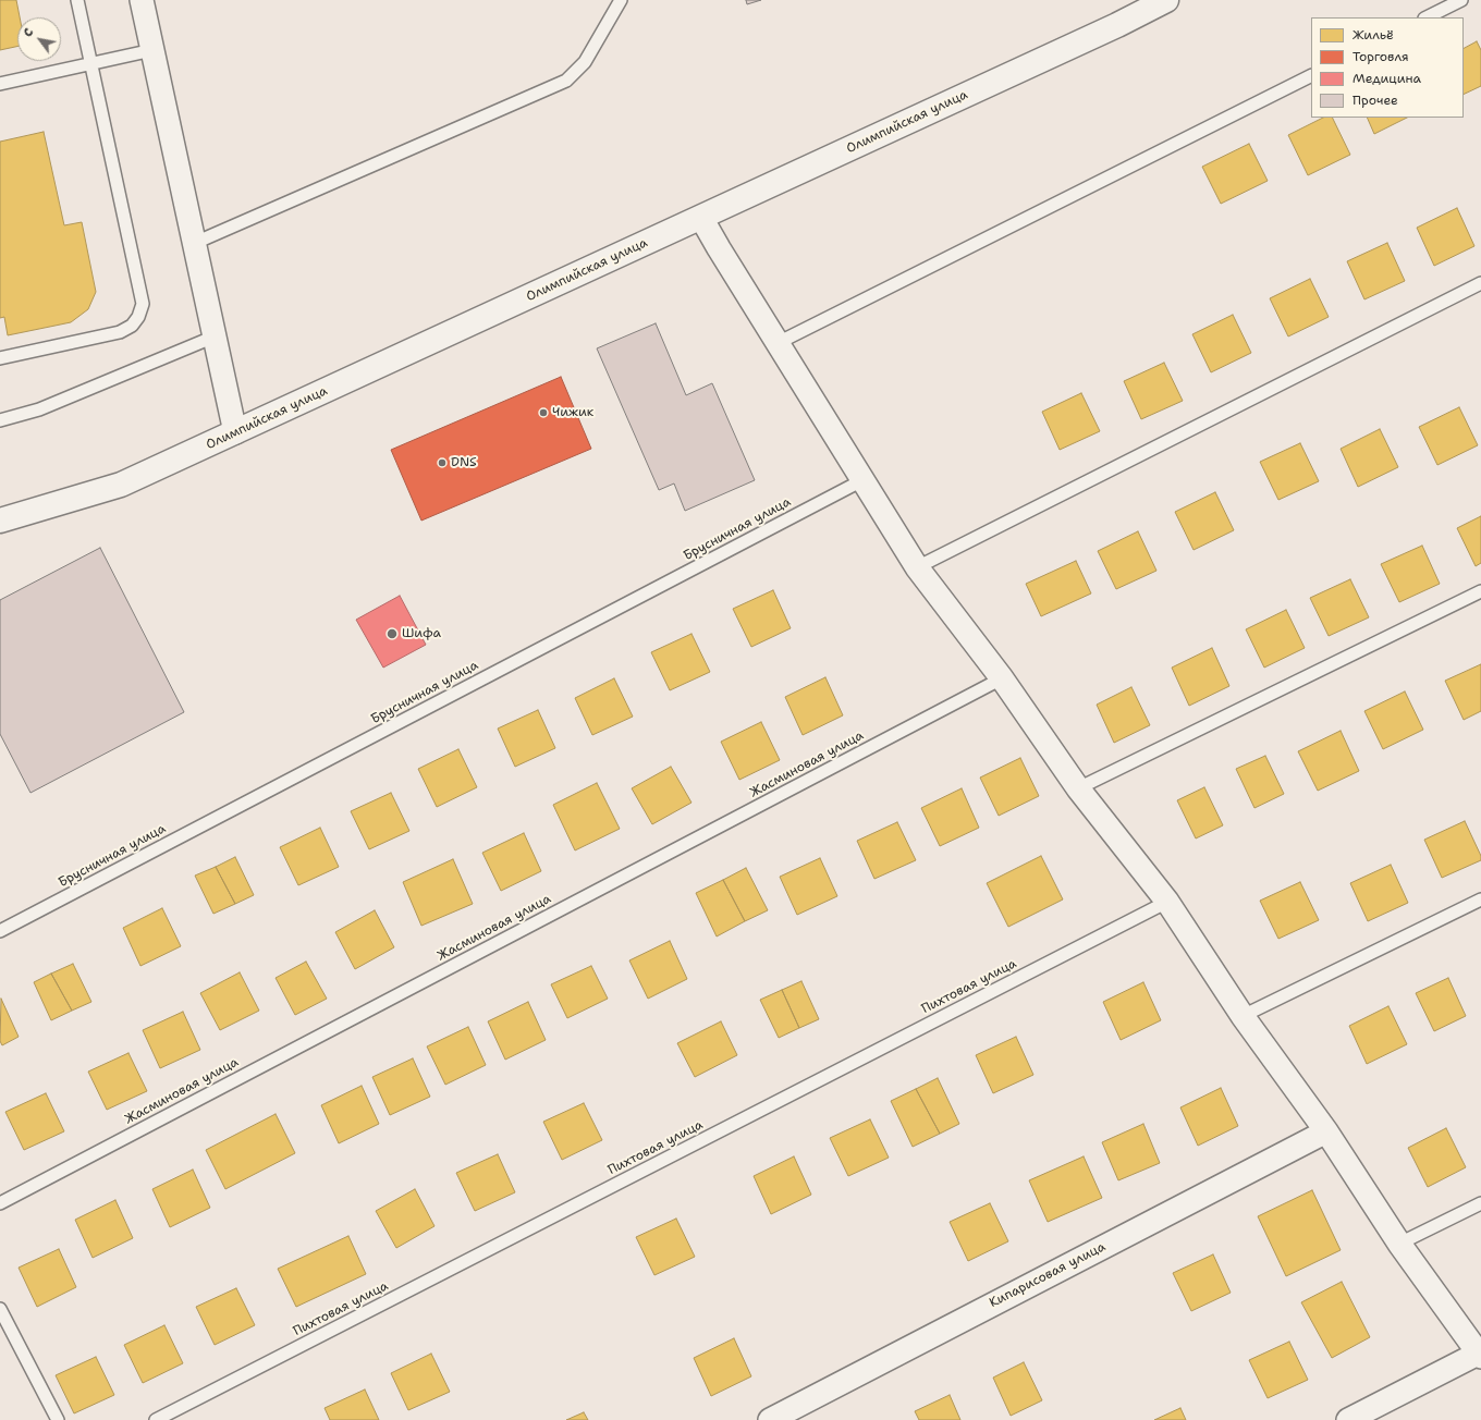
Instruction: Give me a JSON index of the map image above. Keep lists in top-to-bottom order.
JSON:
{
  "streets": {
    "street": ["Олимпийская улица", "Кипарисовая улица"],
    "lane": ["Брусничная улица", "Жасминовая улица", "Пихтовая улица"]
  },
  "places": ["Чижик", "DNS", "Шифа"],
  "legend": [
    "Жильё",
    "Торговля",
    "Медицина",
    "Прочее"
  ],
  "north": "top left"
}
